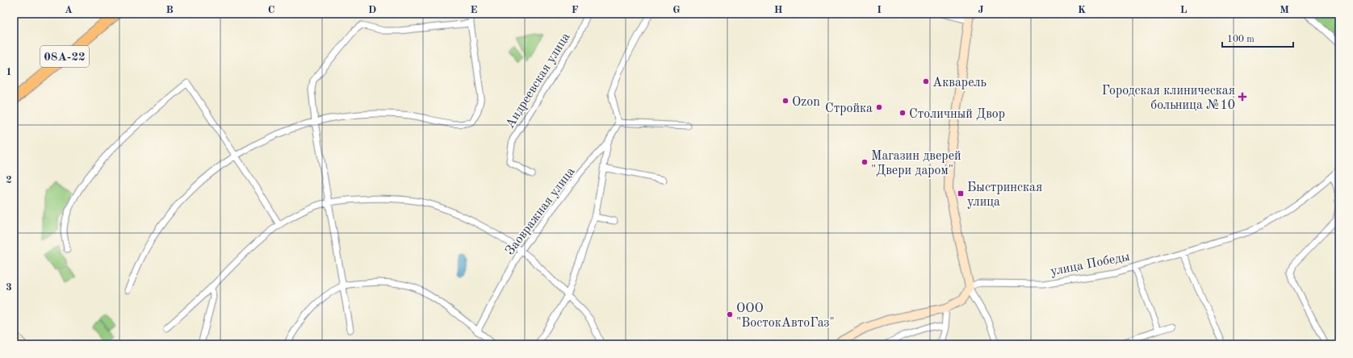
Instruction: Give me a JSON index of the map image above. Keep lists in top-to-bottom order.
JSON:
{
  "streets": {
    "highway": ["08А-22"],
    "street": ["Андреевская улица", "Заовражная улица", "улица Победы"]
  },
  "places": {
    "other": [
      "Акварель",
      "Ozon",
      "Стройка",
      "Столичный Двор",
      "Магазин дверей \"Двери даром\"",
      "ООО \"ВостокАвтоГаз\""
    ],
    "health": ["Городская клиническая больница №10"],
    "transit": ["Быстринская улица"]
  },
  "scale_bar": "100 m",
  "grid": {
    "columns": [
      "A",
      "B",
      "C",
      "D",
      "E",
      "F",
      "G",
      "H",
      "I",
      "J",
      "K",
      "L",
      "M"
    ],
    "rows": ["1", "2", "3"]
  }
}
